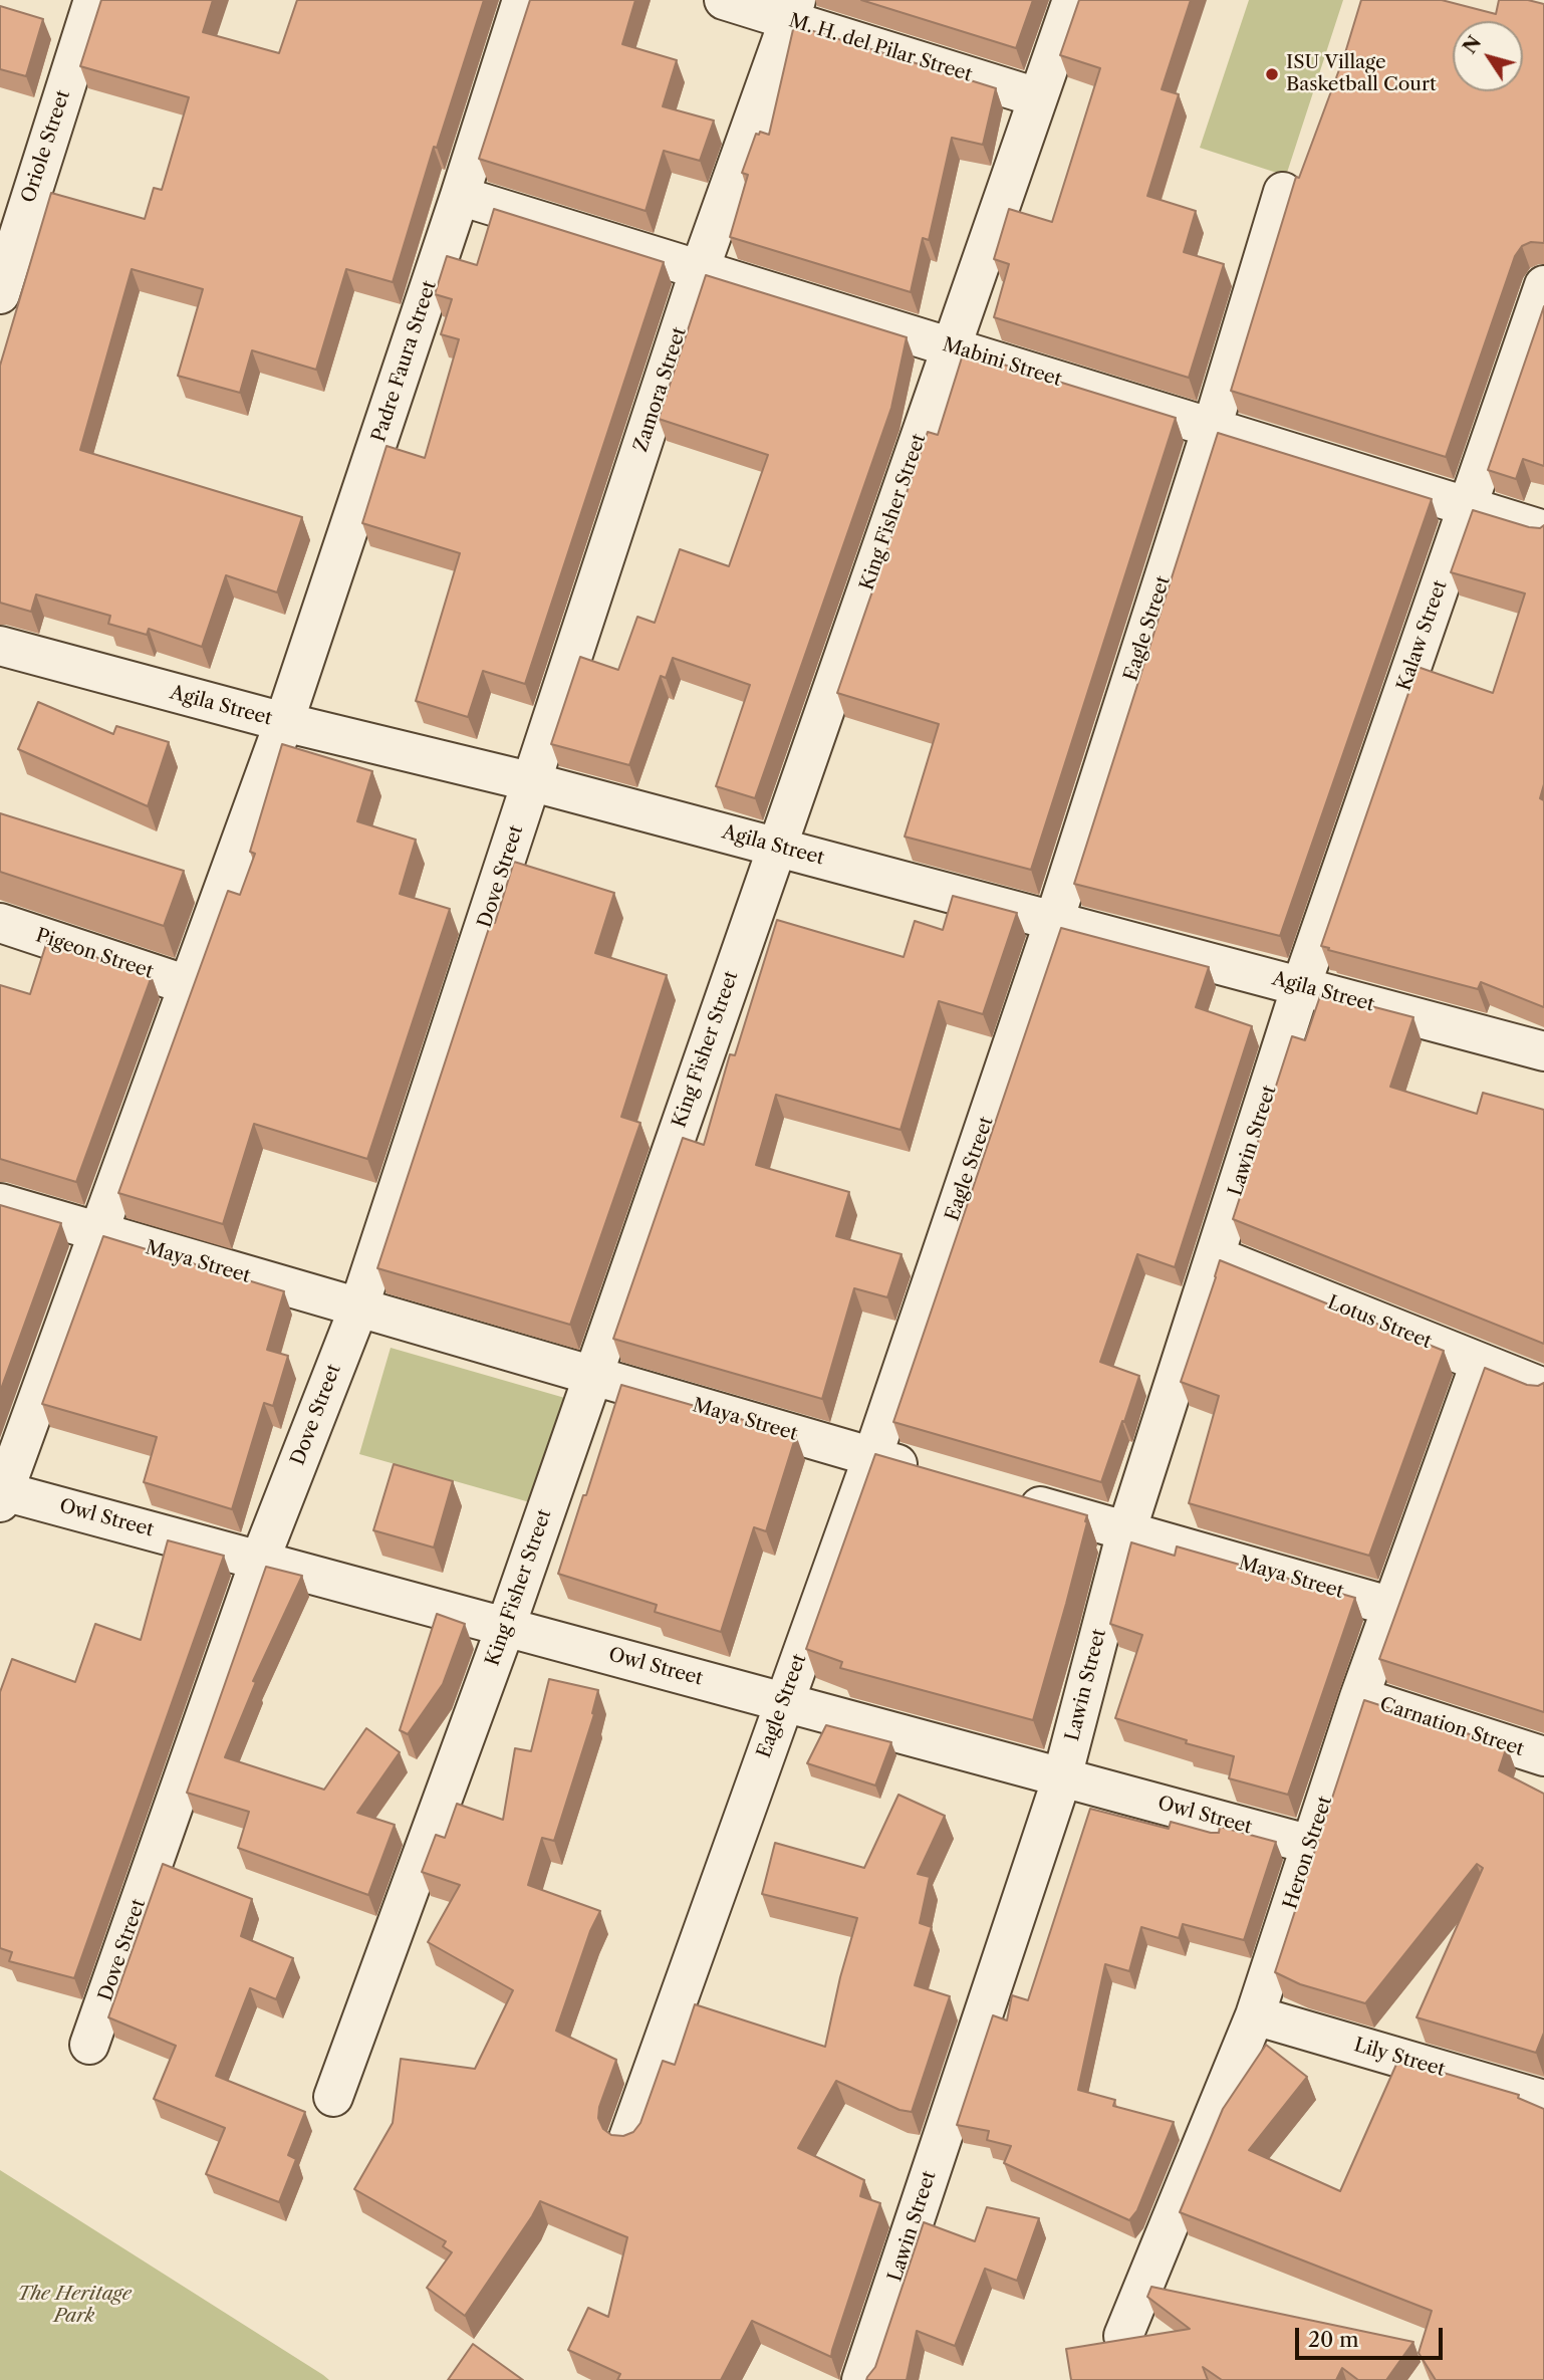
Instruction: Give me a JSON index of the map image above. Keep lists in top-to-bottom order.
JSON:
{
  "streets": {
    "street": [
      "M. H. del Pilar Street",
      "Oriole Street",
      "Padre Faura Street",
      "Mabini Street",
      "Zamora Street",
      "King Fisher Street",
      "Eagle Street",
      "Kalaw Street",
      "Agila Street",
      "Dove Street",
      "Pigeon Street",
      "Lawin Street",
      "Maya Street",
      "Lotus Street",
      "Owl Street",
      "Carnation Street",
      "Heron Street",
      "Lily Street"
    ]
  },
  "crossings": [
    ["M. H. del Pilar Street", "Zamora Street"],
    ["M. H. del Pilar Street", "King Fisher Street"],
    ["Padre Faura Street", "Mabini Street"],
    ["Padre Faura Street", "Agila Street"],
    ["Mabini Street", "Zamora Street"],
    ["Mabini Street", "King Fisher Street"],
    ["Mabini Street", "Eagle Street"],
    ["Mabini Street", "Kalaw Street"],
    ["Zamora Street", "Agila Street"],
    ["Zamora Street", "Dove Street"],
    ["King Fisher Street", "Agila Street"],
    ["King Fisher Street", "Maya Street"],
    ["King Fisher Street", "Owl Street"],
    ["Eagle Street", "Agila Street"],
    ["Eagle Street", "Maya Street"],
    ["Eagle Street", "Owl Street"],
    ["Kalaw Street", "Agila Street"],
    ["Kalaw Street", "Lawin Street"],
    ["Agila Street", "Dove Street"],
    ["Agila Street", "Lawin Street"],
    ["Dove Street", "Maya Street"],
    ["Dove Street", "Owl Street"],
    ["Lawin Street", "Maya Street"],
    ["Lawin Street", "Lotus Street"],
    ["Lawin Street", "Owl Street"],
    ["Maya Street", "Heron Street"],
    ["Lotus Street", "Heron Street"],
    ["Owl Street", "Heron Street"],
    ["Carnation Street", "Heron Street"],
    ["Heron Street", "Lily Street"]
  ],
  "parks": ["The Heritage Park"],
  "places": ["ISU Village Basketball Court"],
  "scale_bar": "20 m",
  "north": "top left"
}
